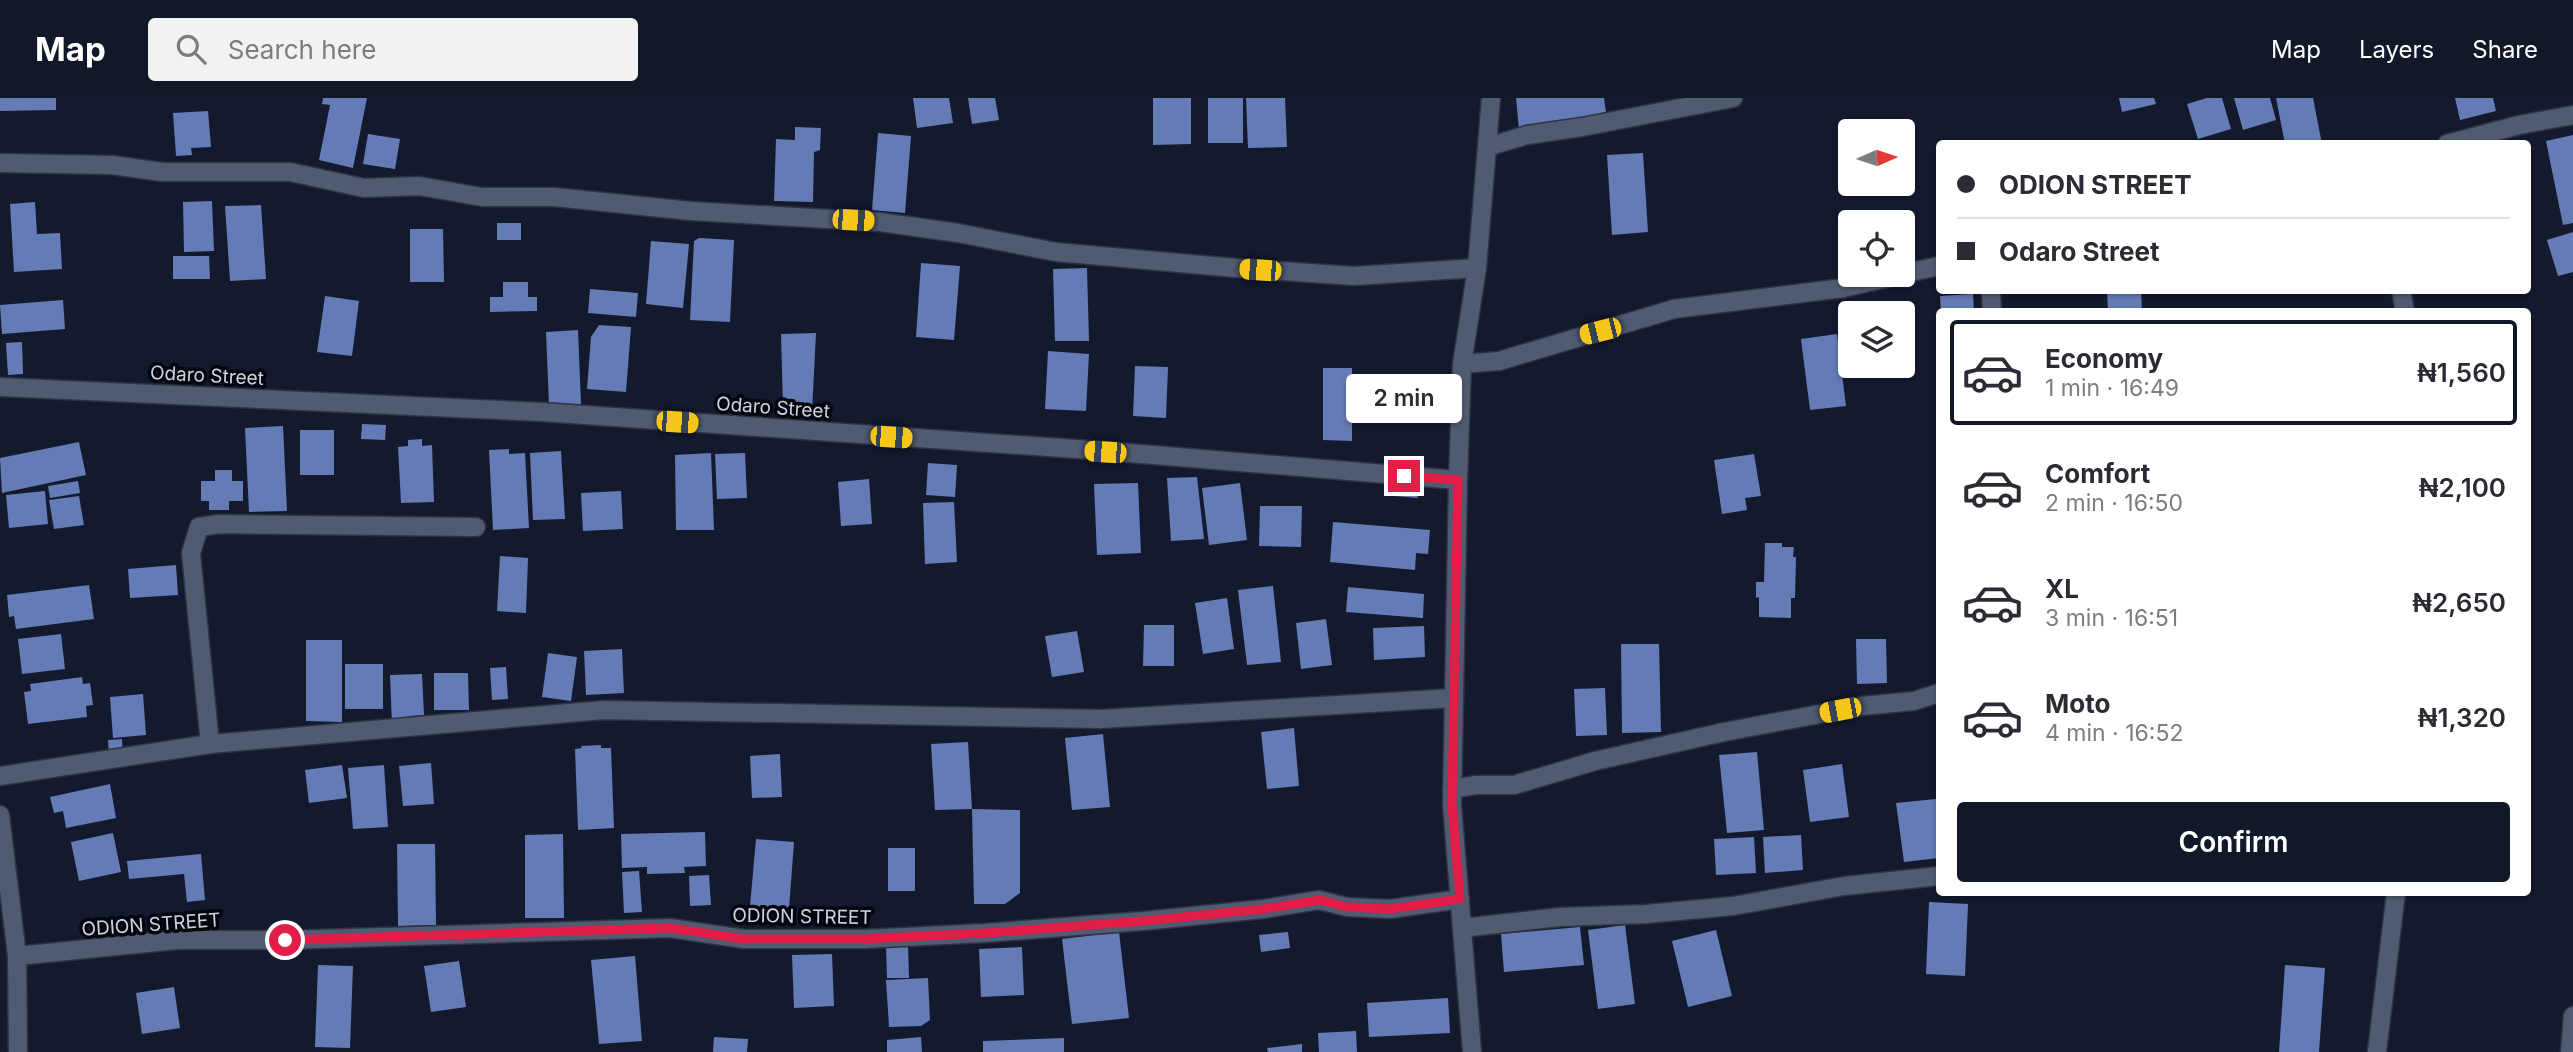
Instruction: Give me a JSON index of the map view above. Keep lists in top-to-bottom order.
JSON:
{
  "streets": {
    "street": ["Odaro Street", "ODION STREET"]
  },
  "north": "right",
  "page": {
    "header": "Map",
    "search": "Search here",
    "nav": ["Map", "Layers", "Share"],
    "banner": ["ODION STREET", "Odaro Street"],
    "list": [
      {
        "name": "Economy",
        "note": "1 min · 16:49",
        "value": "₦1,560"
      },
      {
        "name": "Comfort",
        "note": "2 min · 16:50",
        "value": "₦2,100"
      },
      {
        "name": "XL",
        "note": "3 min · 16:51",
        "value": "₦2,650"
      },
      {
        "name": "Moto",
        "note": "4 min · 16:52",
        "value": "₦1,320"
      }
    ],
    "bubble": "2 min",
    "buttons": "Confirm"
  }
}
